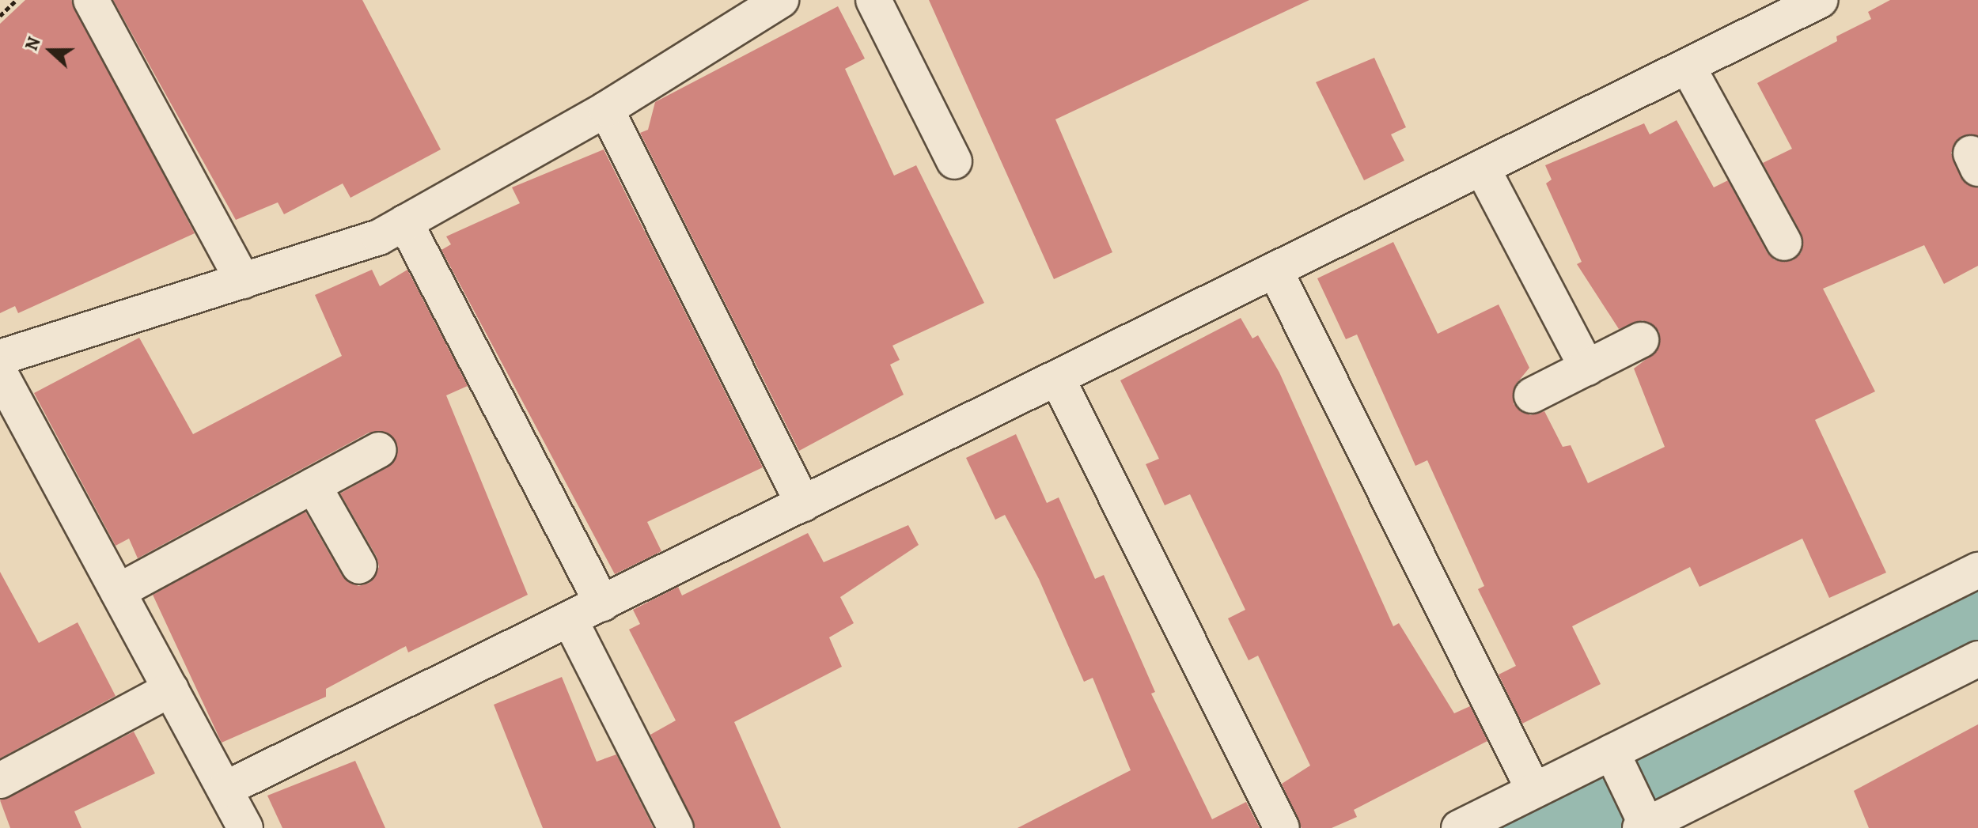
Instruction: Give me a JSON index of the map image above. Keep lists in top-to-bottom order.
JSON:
{
  "north": "left"
}
